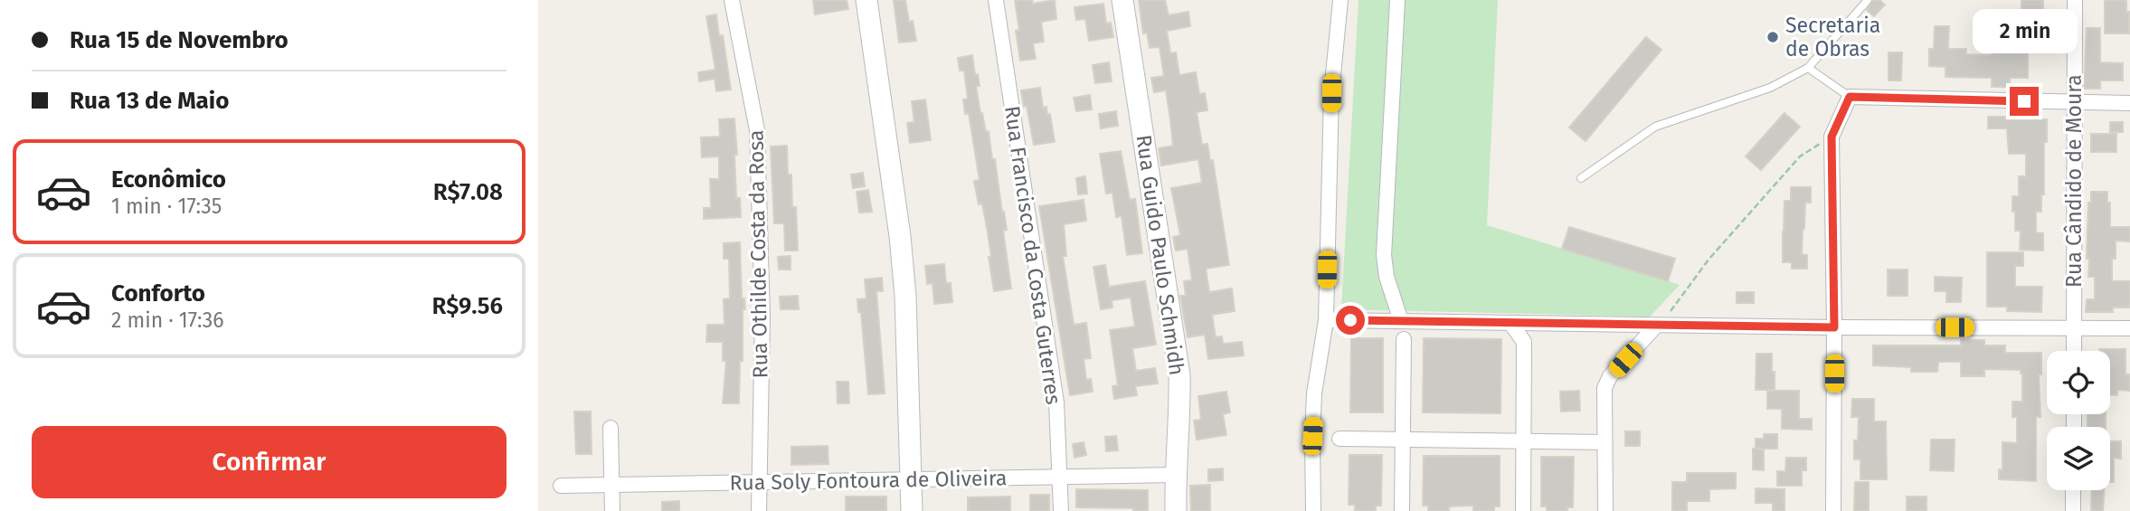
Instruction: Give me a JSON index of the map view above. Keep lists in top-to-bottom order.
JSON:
{
  "streets": {
    "street": [
      "Rua Cândido de Moura",
      "Rua Othilde Costa da Rosa",
      "Rua Francisco da Costa Guterres",
      "Rua Guido Paulo Schmidh",
      "Rua Soly Fontoura de Oliveira"
    ]
  },
  "crossings": [
    ["Rua Othilde Costa da Rosa", "Rua Soly Fontoura de Oliveira"],
    ["Rua Francisco da Costa Guterres", "Rua Soly Fontoura de Oliveira"],
    ["Rua Guido Paulo Schmidh", "Rua Soly Fontoura de Oliveira"]
  ],
  "places": ["Secretaria de Obras"],
  "page": {
    "banner": ["Rua 15 de Novembro", "Rua 13 de Maio"],
    "bubble": "2 min",
    "list": [
      {
        "name": "Econômico",
        "note": "1 min · 17:35",
        "value": "R$7.08"
      },
      {
        "name": "Conforto",
        "note": "2 min · 17:36",
        "value": "R$9.56"
      }
    ],
    "buttons": "Confirmar"
  }
}
